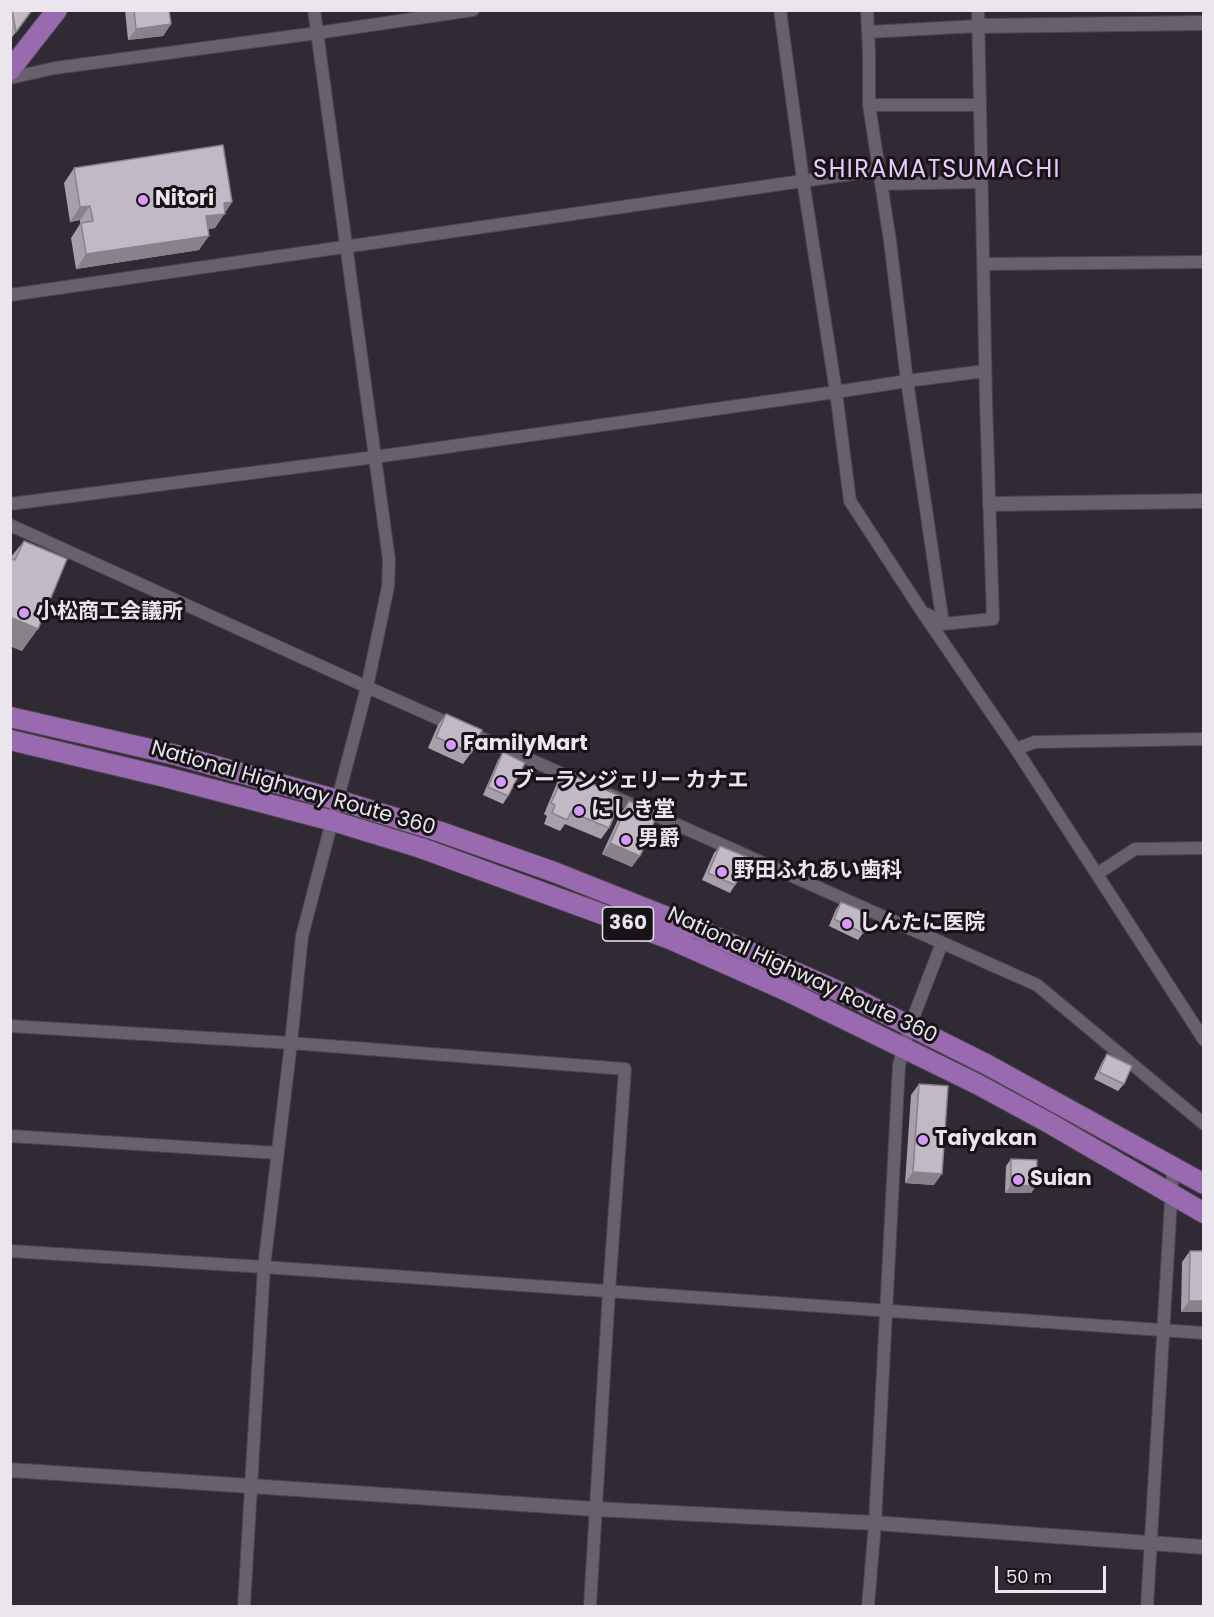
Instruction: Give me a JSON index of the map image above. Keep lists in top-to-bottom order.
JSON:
{
  "streets": {
    "highway": ["National Highway Route 360", "360"]
  },
  "districts": ["SHIRAMATSUMACHI"],
  "places": [
    "Nitori",
    "小松商工会議所",
    "FamilyMart",
    "ブーランジェリー カナエ",
    "にしき堂",
    "男爵",
    "野田ふれあい歯科",
    "しんたに医院",
    "Taiyakan",
    "Suian"
  ],
  "scale_bar": "50 m"
}
